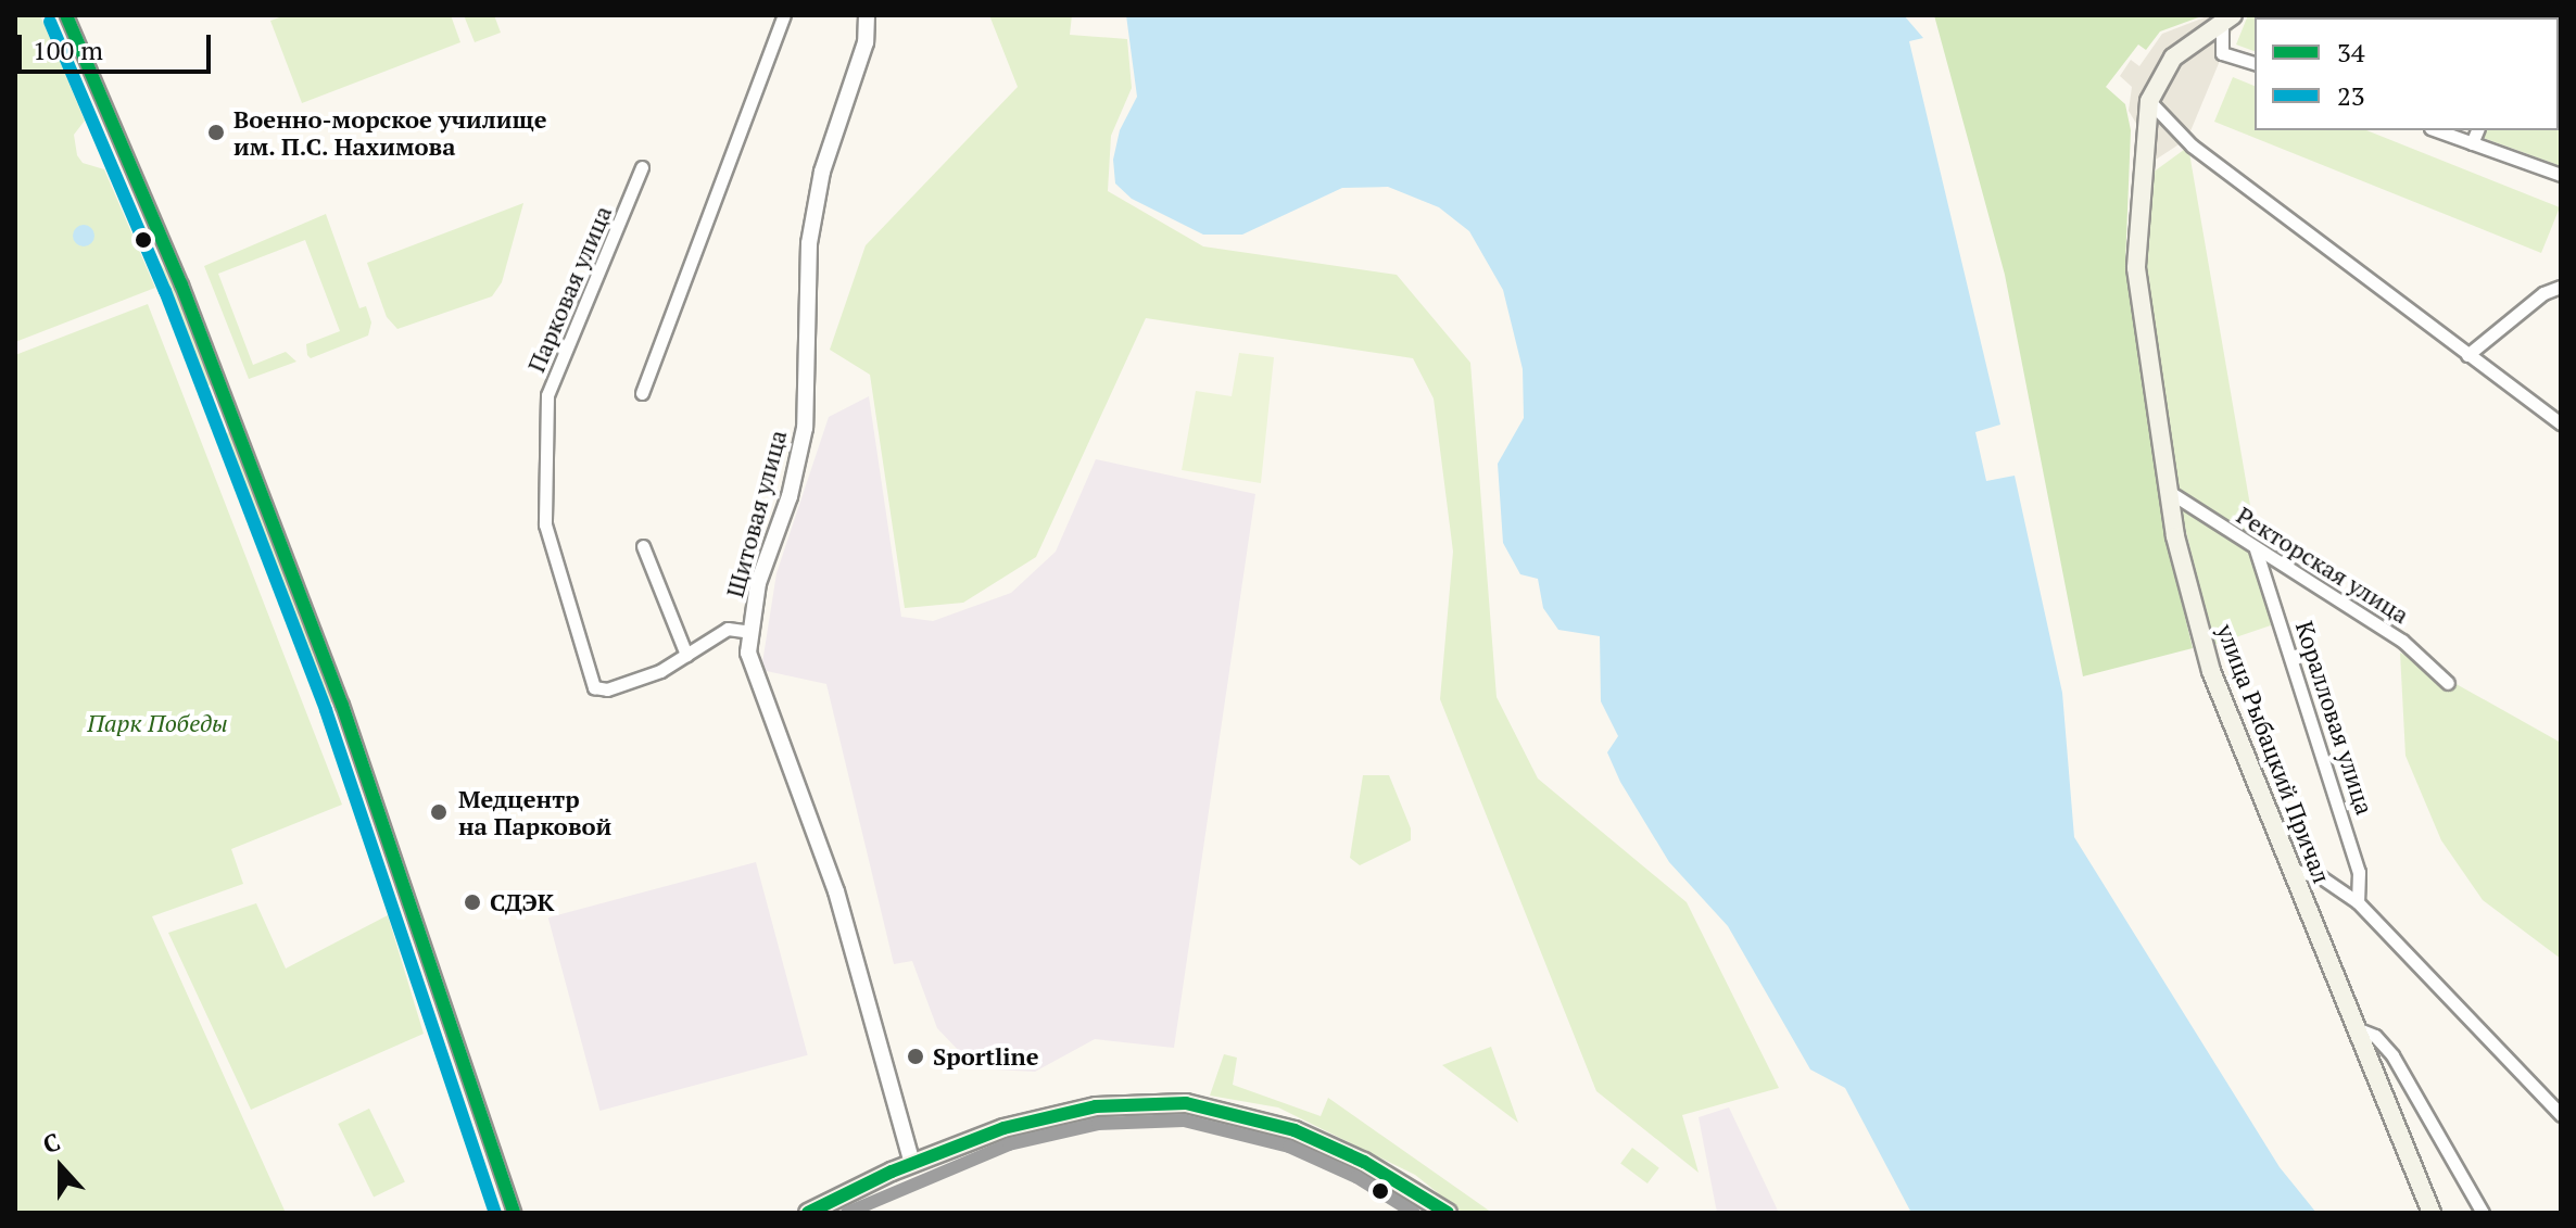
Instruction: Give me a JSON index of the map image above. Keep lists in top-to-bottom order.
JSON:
{
  "streets": {
    "main road": ["улица Рыбацкий Причал"],
    "street": [
      "Парковая улица",
      "Щитовая улица",
      "Ректорская улица",
      "Коралловая улица"
    ]
  },
  "crossings": [
    ["Парковая улица", "Щитовая улица"],
    ["Ректорская улица", "Коралловая улица"],
    ["Ректорская улица", "улица Рыбацкий Причал"]
  ],
  "parks": ["Парк Победы"],
  "places": [
    "Военно-морское училище им. П.С. Нахимова",
    "Медцентр на Парковой",
    "СДЭК",
    "Sportline"
  ],
  "lines": ["transit line 34", "transit line 23"],
  "legend": ["34", "23"],
  "scale_bar": "100 m",
  "north": "top"
}
